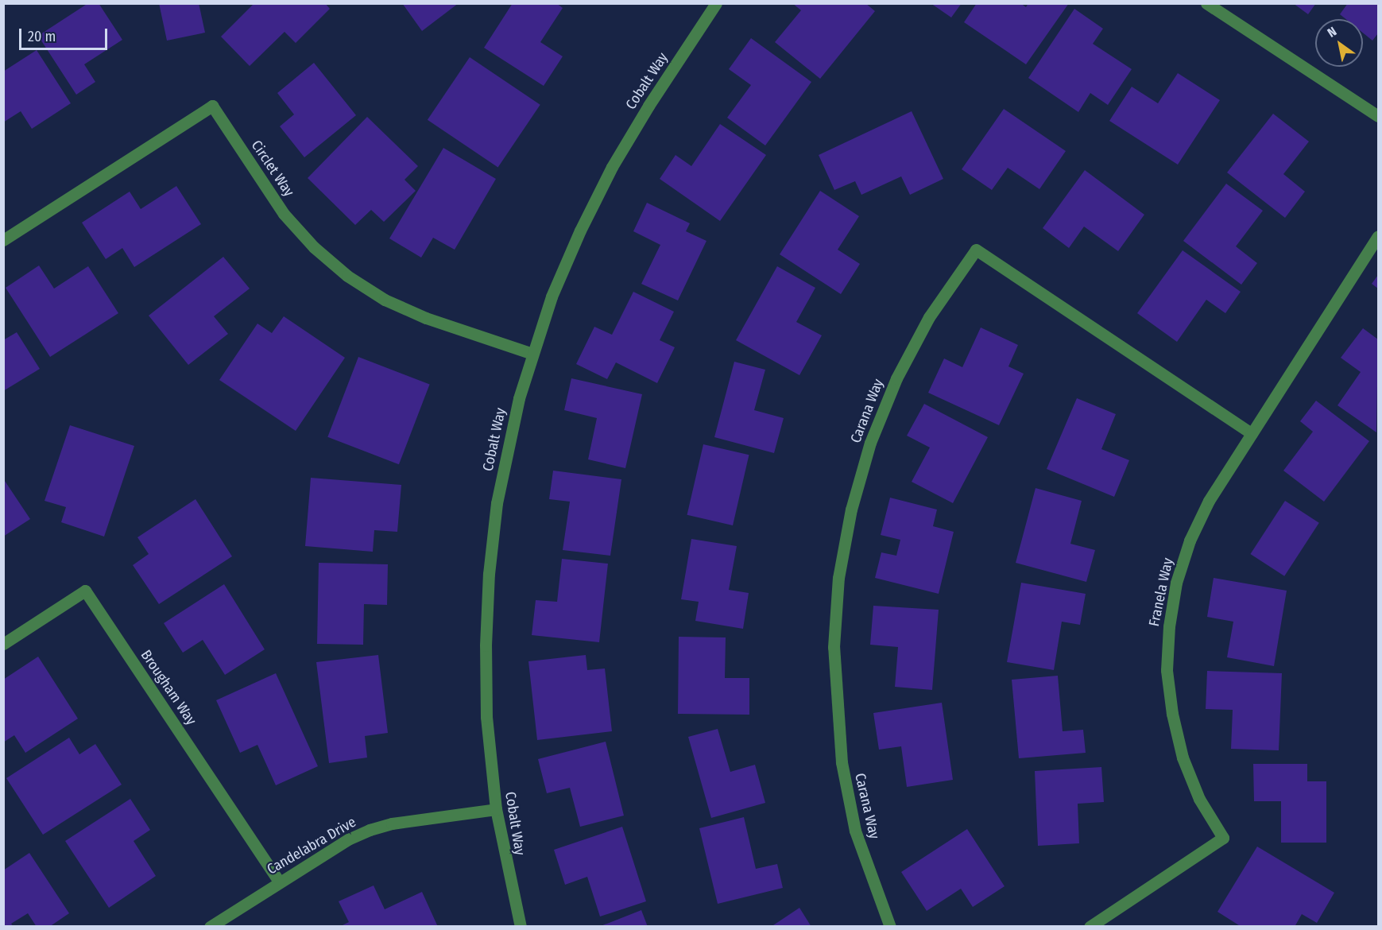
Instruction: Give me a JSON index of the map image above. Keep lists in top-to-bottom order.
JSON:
{
  "streets": {
    "street": [
      "Cobalt Way",
      "Circlet Way",
      "Carana Way",
      "Franela Way",
      "Brougham Way",
      "Candelabra Drive"
    ]
  },
  "crossings": [
    ["Cobalt Way", "Circlet Way"],
    ["Cobalt Way", "Candelabra Drive"],
    ["Carana Way", "Franela Way"],
    ["Brougham Way", "Candelabra Drive"]
  ],
  "scale_bar": "20 m",
  "north": "top left"
}
